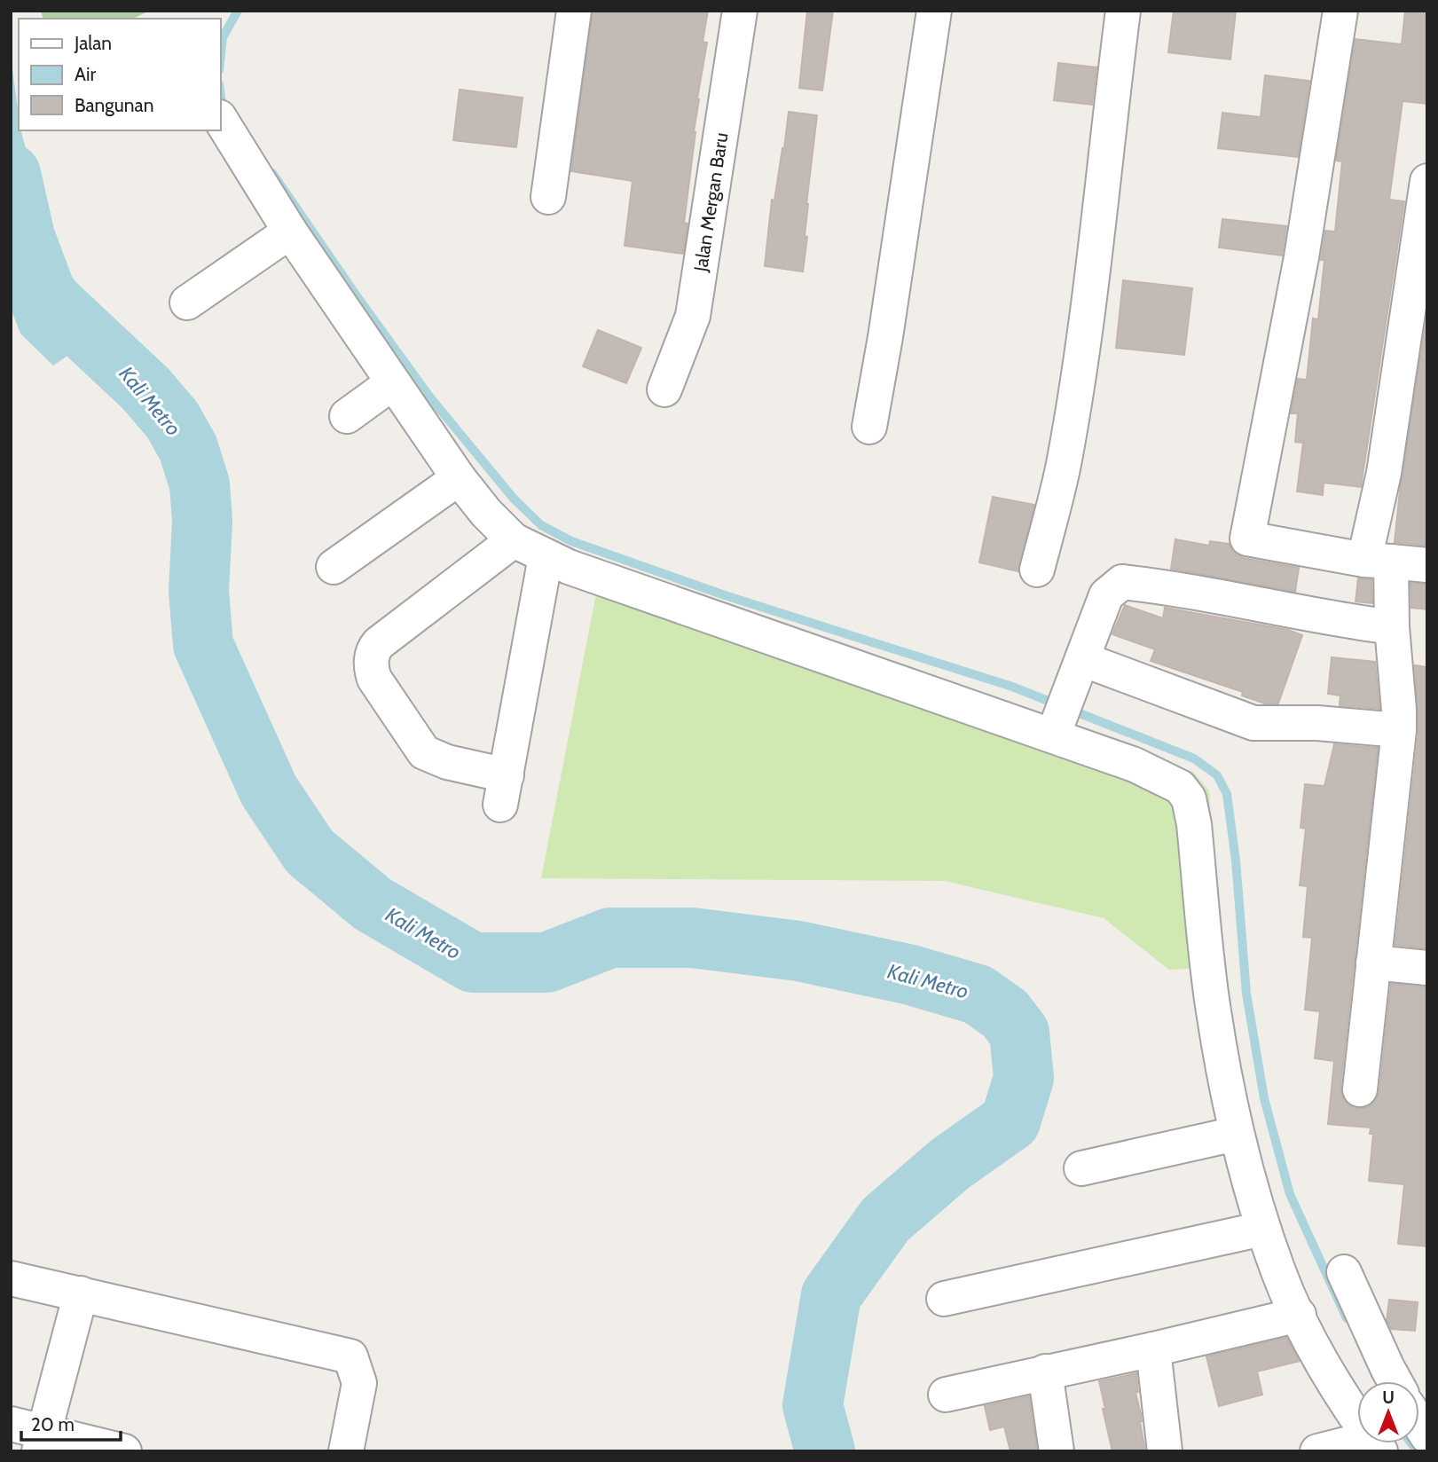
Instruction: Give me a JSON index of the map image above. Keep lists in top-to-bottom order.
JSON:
{
  "streets": {
    "street": ["Jalan Mergan Baru"]
  },
  "water": ["Kali Metro"],
  "legend": ["Jalan", "Air", "Bangunan"],
  "scale_bar": "20 m",
  "north": "top"
}
